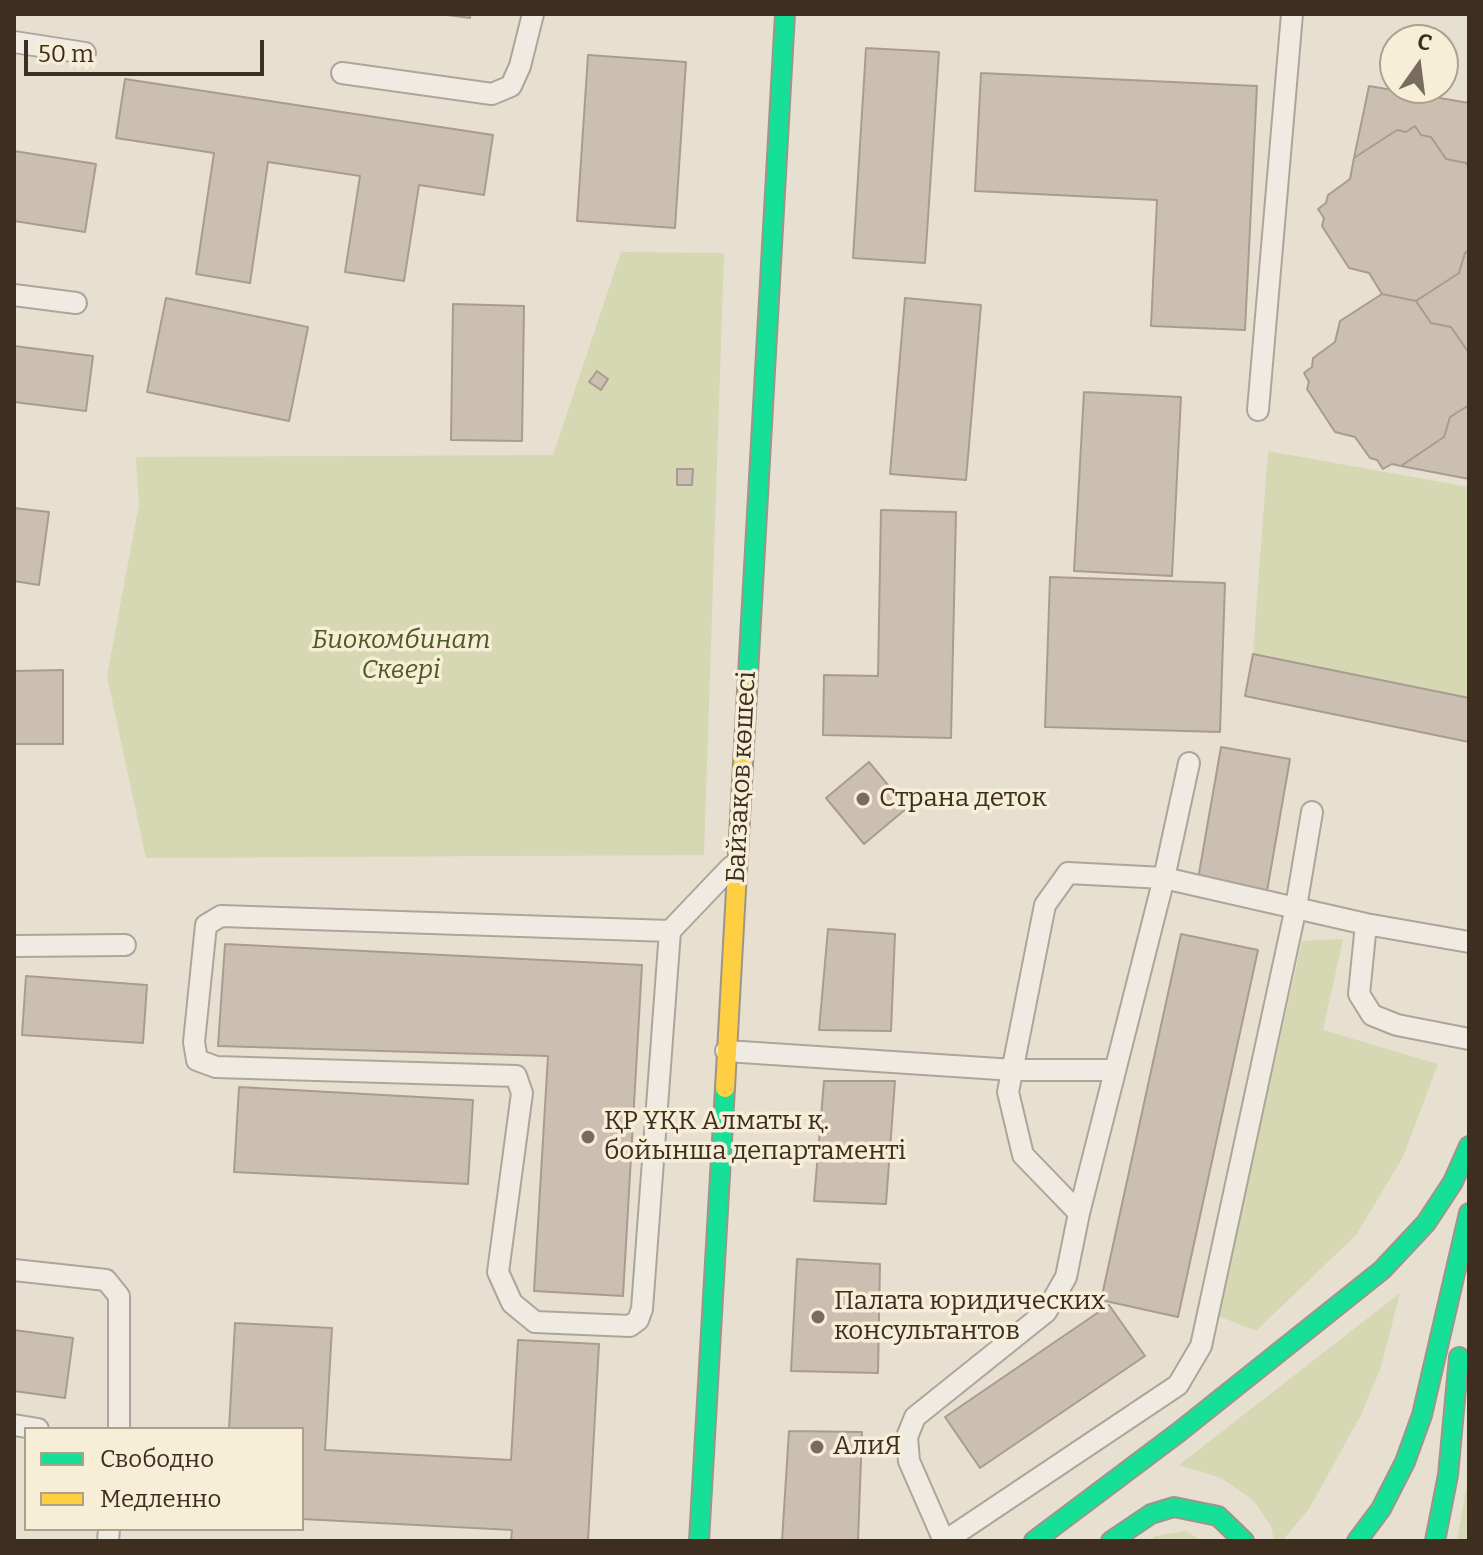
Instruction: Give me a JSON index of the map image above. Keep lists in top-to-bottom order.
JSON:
{
  "streets": {
    "street": ["Байзақов көшесі"]
  },
  "parks": ["Биокомбинат Сквері"],
  "places": [
    "Страна деток",
    "ҚР ҰҚК Алматы қ. бойынша департаменті",
    "Палата юридических консультантов",
    "АлиЯ"
  ],
  "legend": ["Свободно", "Медленно"],
  "scale_bar": "50 m",
  "north": "top"
}
